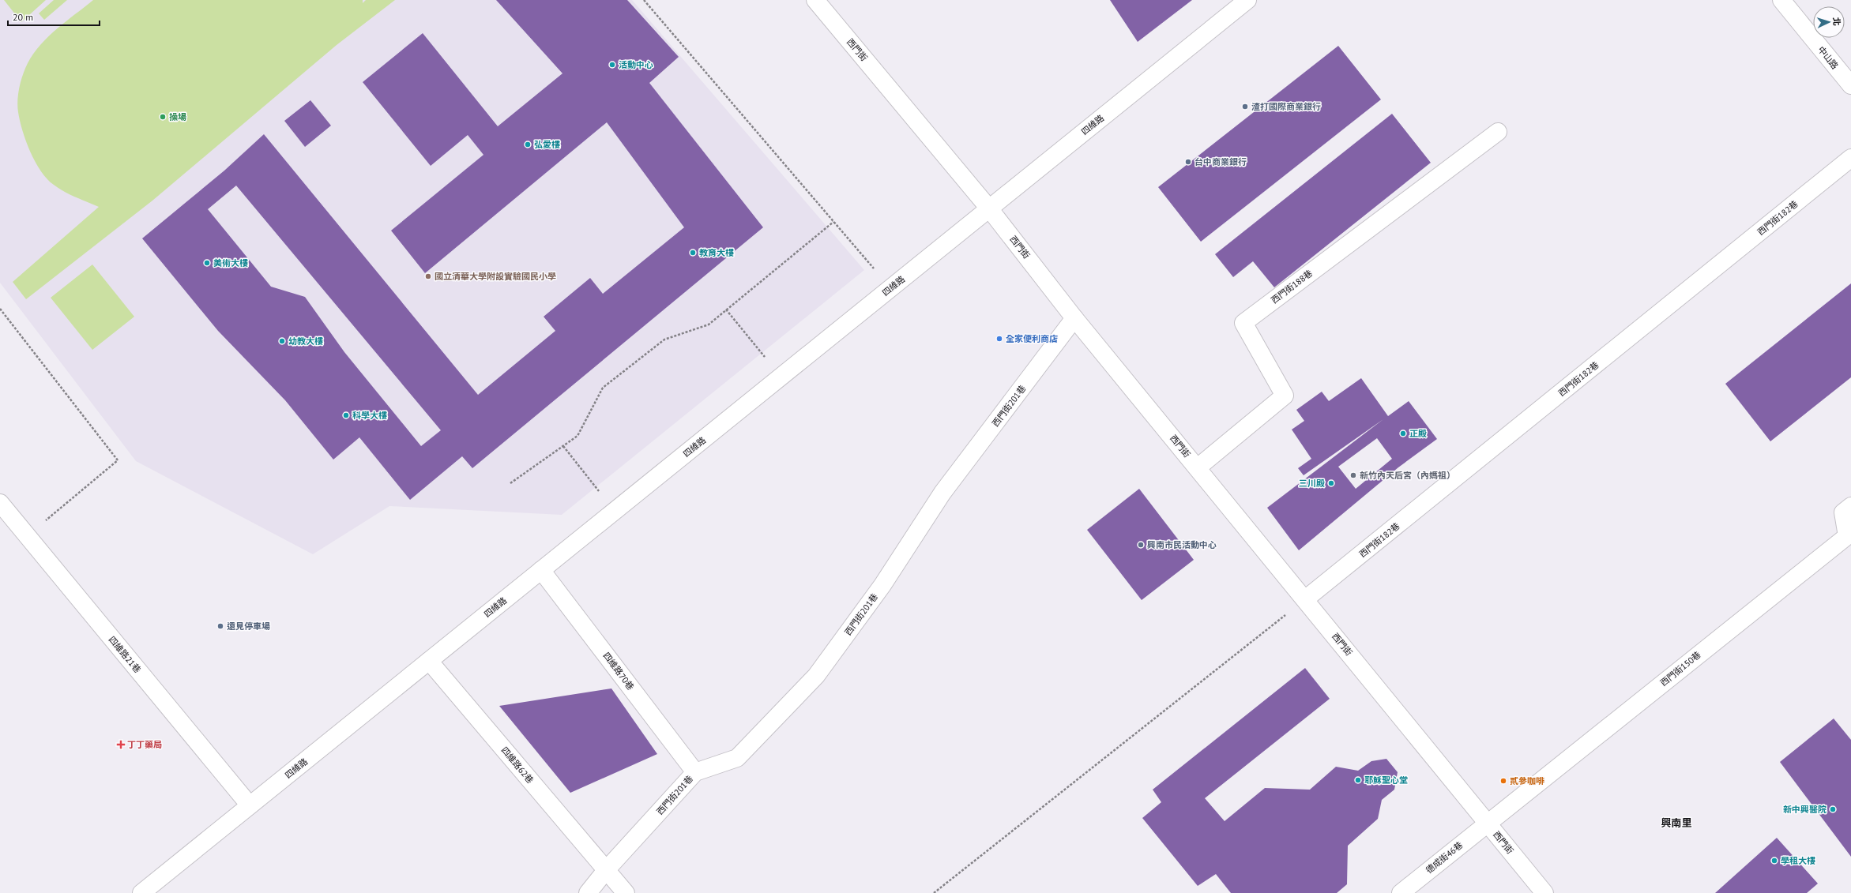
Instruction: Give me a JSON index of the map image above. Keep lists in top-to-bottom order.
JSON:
{
  "streets": {
    "street": [
      "西門街",
      "中山路",
      "四維路",
      "西門街182巷",
      "西門街188巷",
      "西門街201巷",
      "四維路21巷",
      "西門街150巷",
      "四維路70巷",
      "四維路62巷",
      "德成街46巷"
    ]
  },
  "crossings": [
    ["西門街", "四維路"],
    ["西門街", "西門街182巷"],
    ["西門街", "西門街188巷"],
    ["西門街", "西門街201巷"],
    ["西門街", "西門街150巷"],
    ["西門街", "德成街46巷"],
    ["四維路", "四維路21巷"],
    ["四維路", "四維路70巷"],
    ["四維路", "四維路62巷"],
    ["西門街201巷", "四維路70巷"],
    ["西門街201巷", "四維路62巷"],
    ["西門街150巷", "德成街46巷"]
  ],
  "districts": ["興南里"],
  "places": {
    "other": [
      "活動中心",
      "渣打國際商業銀行",
      "操場",
      "弘愛樓",
      "台中商業銀行",
      "教育大樓",
      "美術大樓",
      "國立清華大學附設實驗國民小學",
      "全家便利商店",
      "幼教大樓",
      "科學大樓",
      "正殿",
      "新竹內天后宮（內媽祖）",
      "三川殿",
      "興南市民活動中心",
      "遠見停車場",
      "耶穌聖心堂",
      "貳參咖啡",
      "新中興醫院",
      "學租大樓"
    ],
    "health": ["丁丁藥局"]
  },
  "scale_bar": "20 m",
  "north": "right"
}
